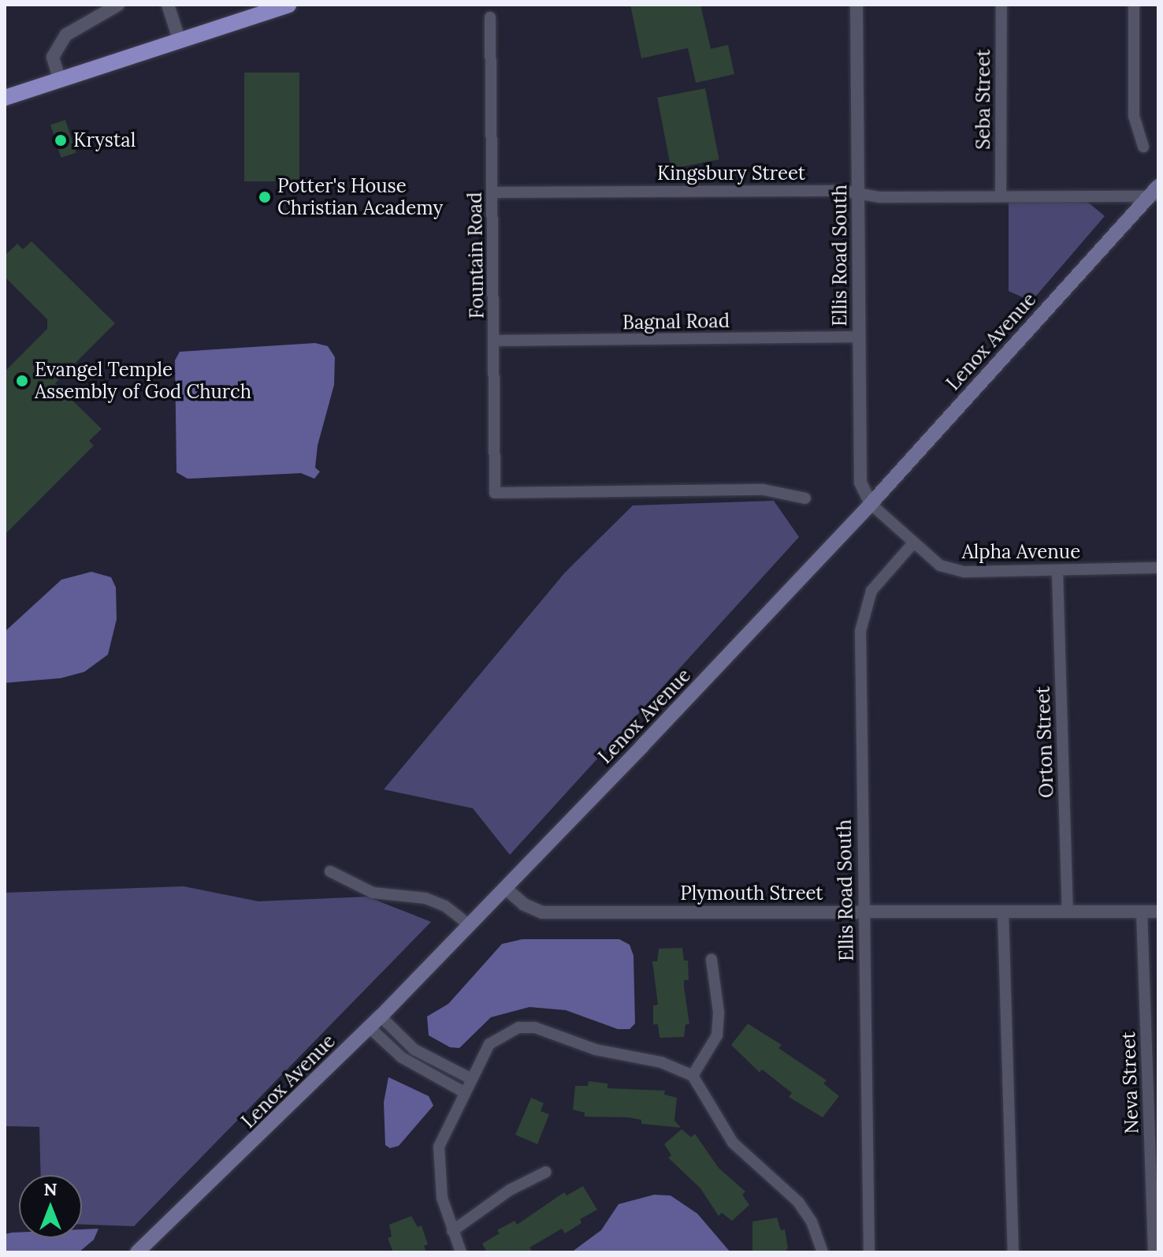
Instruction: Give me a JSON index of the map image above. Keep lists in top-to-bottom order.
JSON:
{
  "streets": {
    "main road": ["Lenox Avenue"],
    "street": [
      "Seba Street",
      "Kingsbury Street",
      "Fountain Road",
      "Ellis Road South",
      "Bagnal Road",
      "Alpha Avenue",
      "Orton Street",
      "Plymouth Street",
      "Neva Street"
    ]
  },
  "crossings": [
    ["Seba Street", "Kingsbury Street"],
    ["Kingsbury Street", "Fountain Road"],
    ["Kingsbury Street", "Ellis Road South"],
    ["Kingsbury Street", "Lenox Avenue"],
    ["Fountain Road", "Bagnal Road"],
    ["Ellis Road South", "Bagnal Road"],
    ["Ellis Road South", "Lenox Avenue"],
    ["Ellis Road South", "Alpha Avenue"],
    ["Ellis Road South", "Plymouth Street"],
    ["Lenox Avenue", "Alpha Avenue"],
    ["Lenox Avenue", "Plymouth Street"],
    ["Alpha Avenue", "Orton Street"],
    ["Orton Street", "Plymouth Street"],
    ["Plymouth Street", "Neva Street"]
  ],
  "places": ["Krystal", "Potter's House Christian Academy", "Evangel Temple Assembly of God Church"],
  "north": "top"
}
